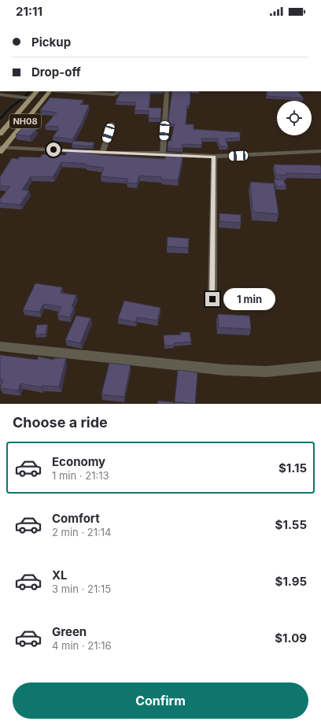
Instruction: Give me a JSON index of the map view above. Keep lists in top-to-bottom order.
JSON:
{
  "streets": {
    "main road": ["NH08"]
  },
  "page": {
    "status": "21:11",
    "banner": ["Pickup", "Drop-off"],
    "bubble": "1 min",
    "heading": "Choose a ride",
    "list": [
      {
        "name": "Economy",
        "note": "1 min · 21:13",
        "value": "$1.15"
      },
      {
        "name": "Comfort",
        "note": "2 min · 21:14",
        "value": "$1.55"
      },
      {
        "name": "XL",
        "note": "3 min · 21:15",
        "value": "$1.95"
      },
      {
        "name": "Green",
        "note": "4 min · 21:16",
        "value": "$1.09"
      }
    ],
    "buttons": "Confirm"
  }
}
